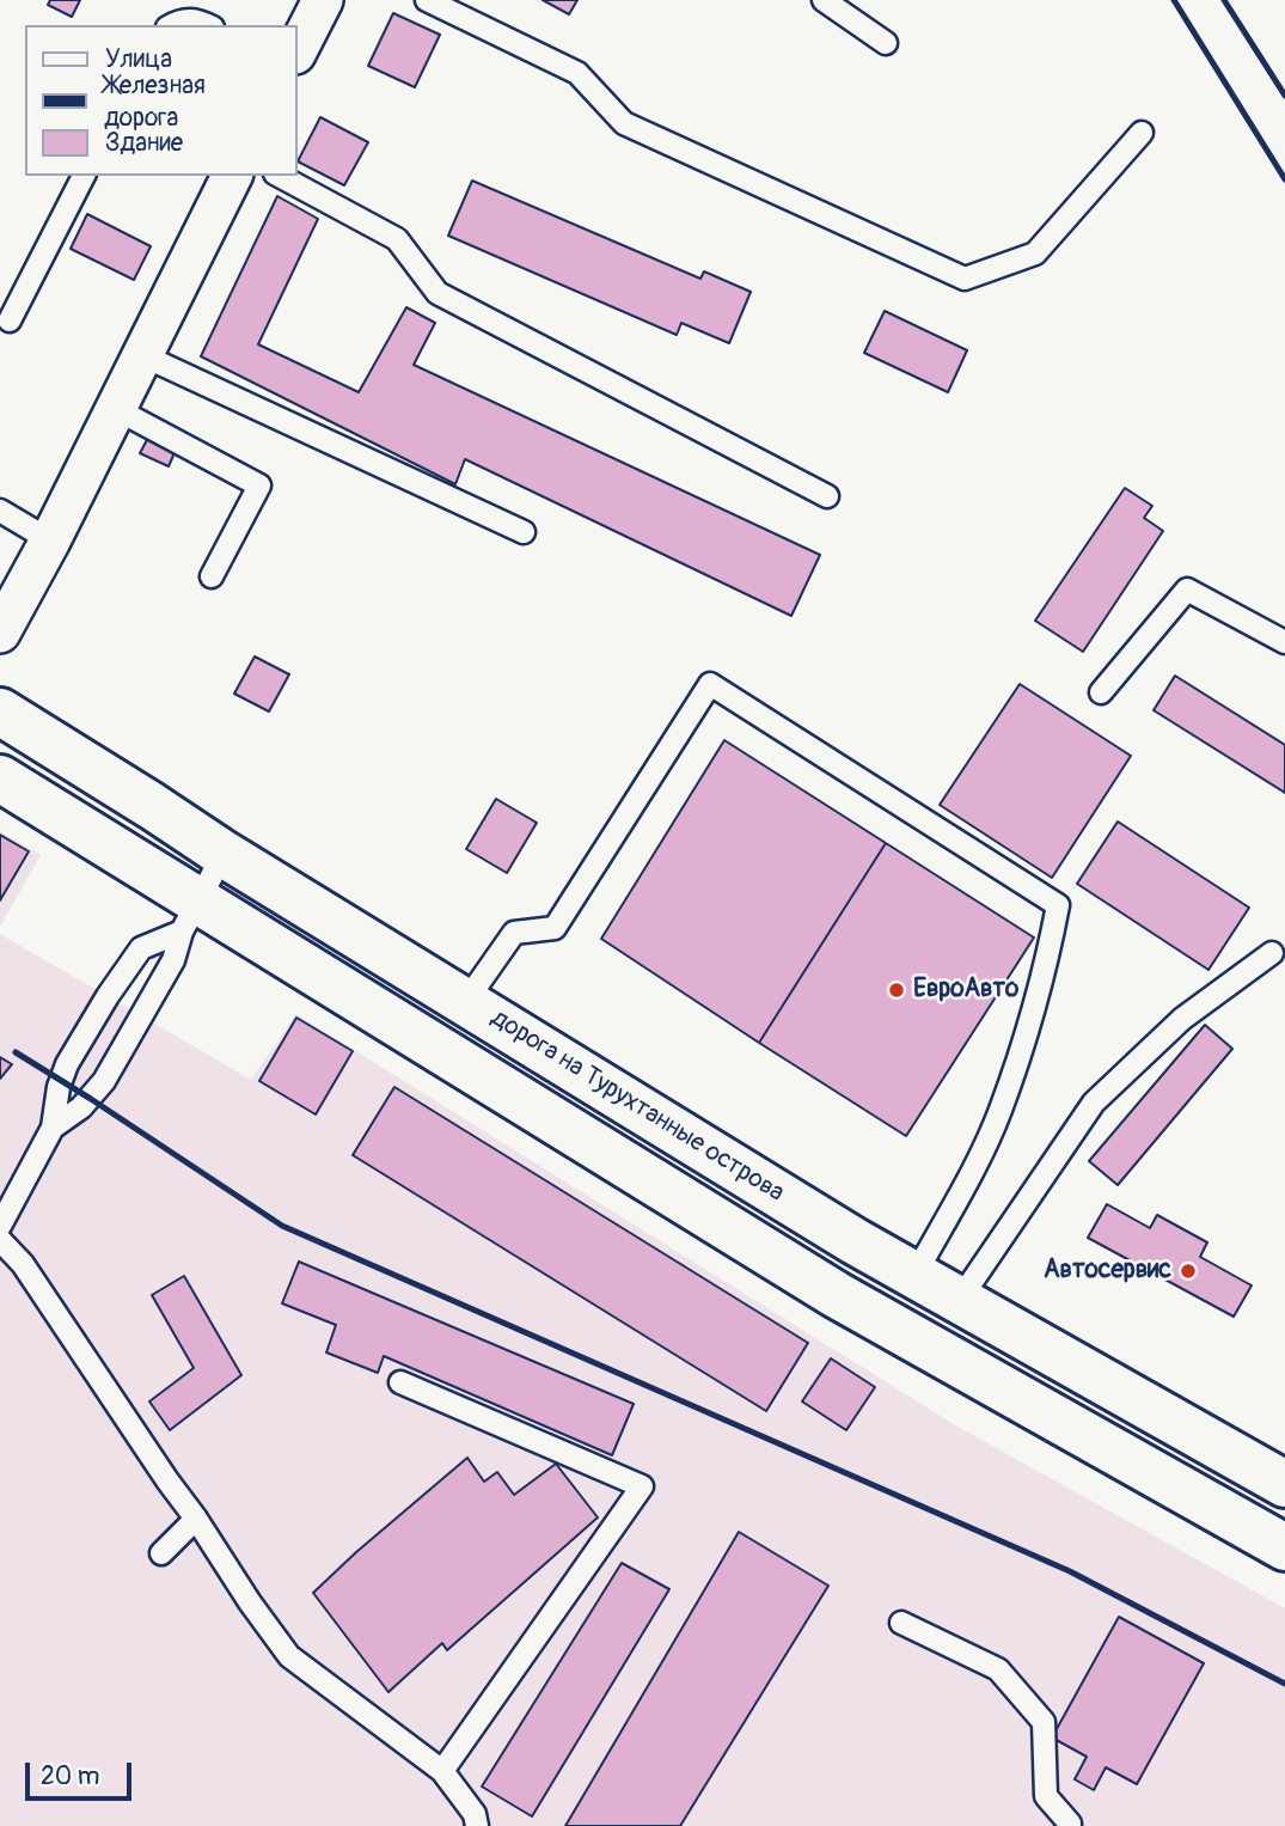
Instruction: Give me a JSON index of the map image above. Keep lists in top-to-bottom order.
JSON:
{
  "streets": {
    "street": ["дорога на Турухтанные острова"]
  },
  "places": ["ЕвроАвто", "Автосервис"],
  "legend": ["Улица", "Железная дорога", "Здание"],
  "scale_bar": "20 m"
}
